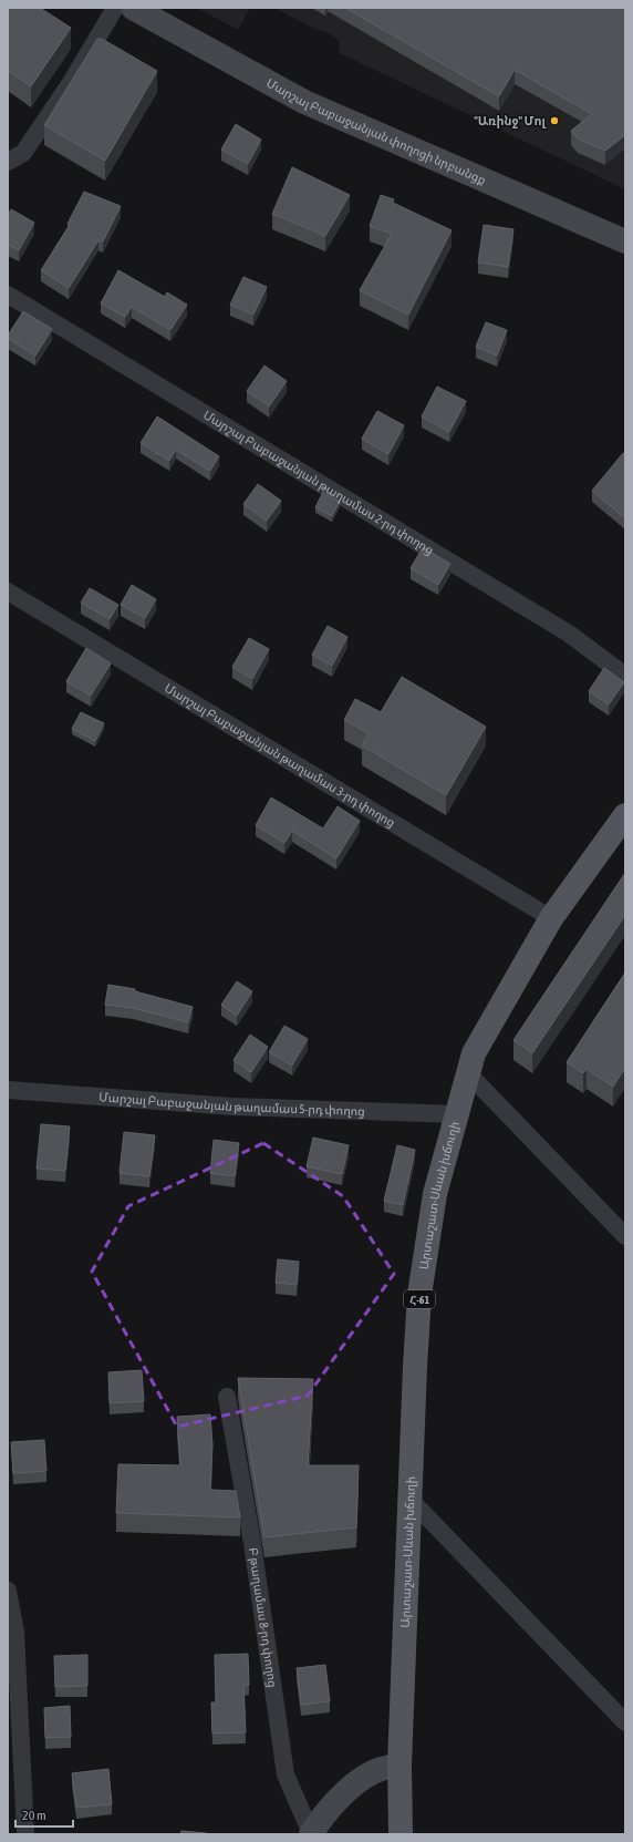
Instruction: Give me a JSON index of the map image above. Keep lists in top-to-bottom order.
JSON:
{
  "streets": {
    "main road": ["Արտաշատ-Սևան խճուղի", "Հ-61"],
    "street": [
      "Մարշալ Բաբաջանյան փողոցի նրբանցք",
      "Մարշալ Բաբաջանյան թաղամաս 2-րդ փողոց",
      "Մարշալ Բաբաջանյան թաղամաս 3-րդ փողոց",
      "Մարշալ Բաբաջանյան թաղամաս 5-րդ փողոց",
      "Բ թաղամաս 8-րդ փողոց"
    ]
  },
  "crossings": [
    ["Մարշալ Բաբաջանյան թաղամաս 3-րդ փողոց", "Արտաշատ-Սևան խճուղի"],
    ["Մարշալ Բաբաջանյան թաղամաս 5-րդ փողոց", "Արտաշատ-Սևան խճուղի"]
  ],
  "places": ["\"Առինջ\" Մոլ"],
  "scale_bar": "20 m"
}
